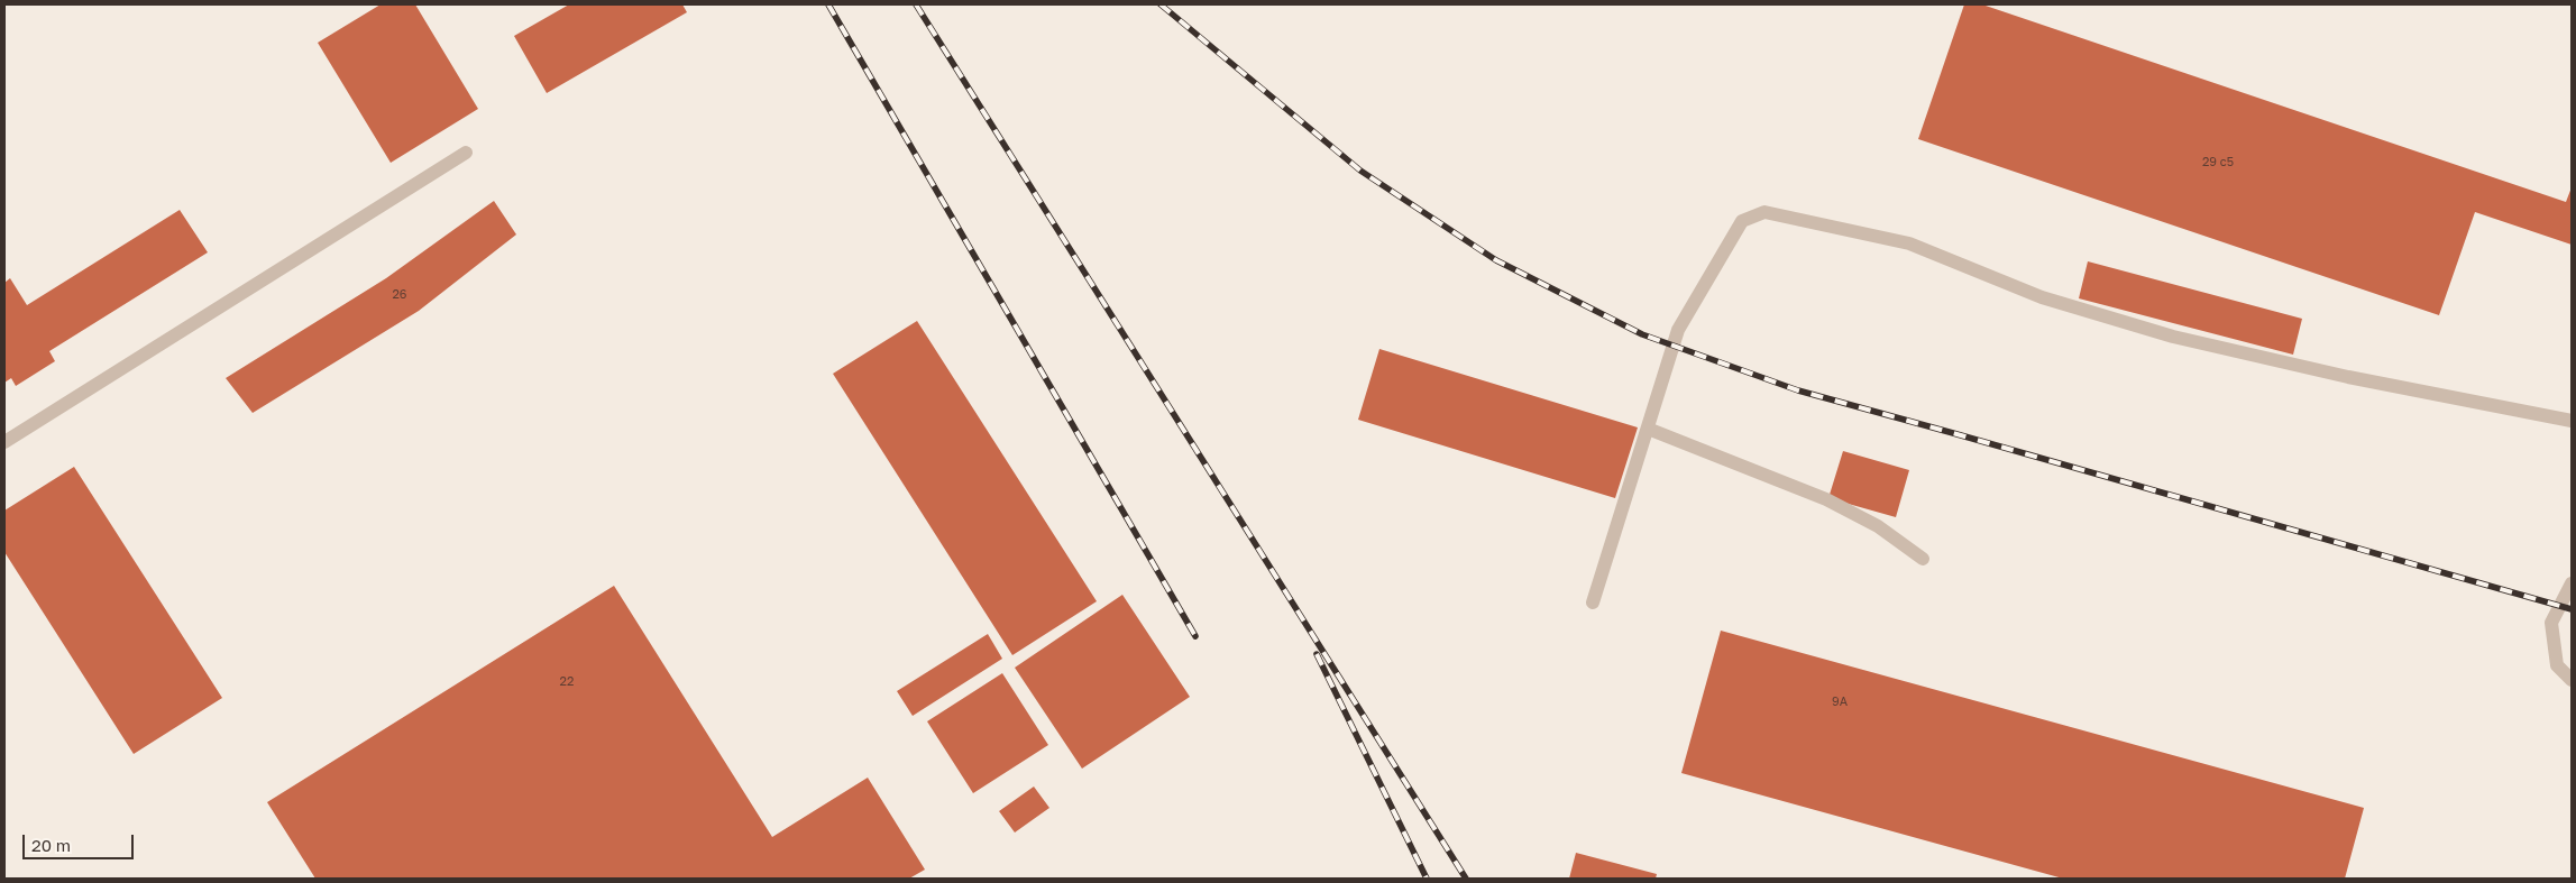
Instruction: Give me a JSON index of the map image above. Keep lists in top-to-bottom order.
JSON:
{
  "house_numbers": [
    "29 с5",
    "26",
    "22",
    "9А"
  ],
  "scale_bar": "20 m"
}
